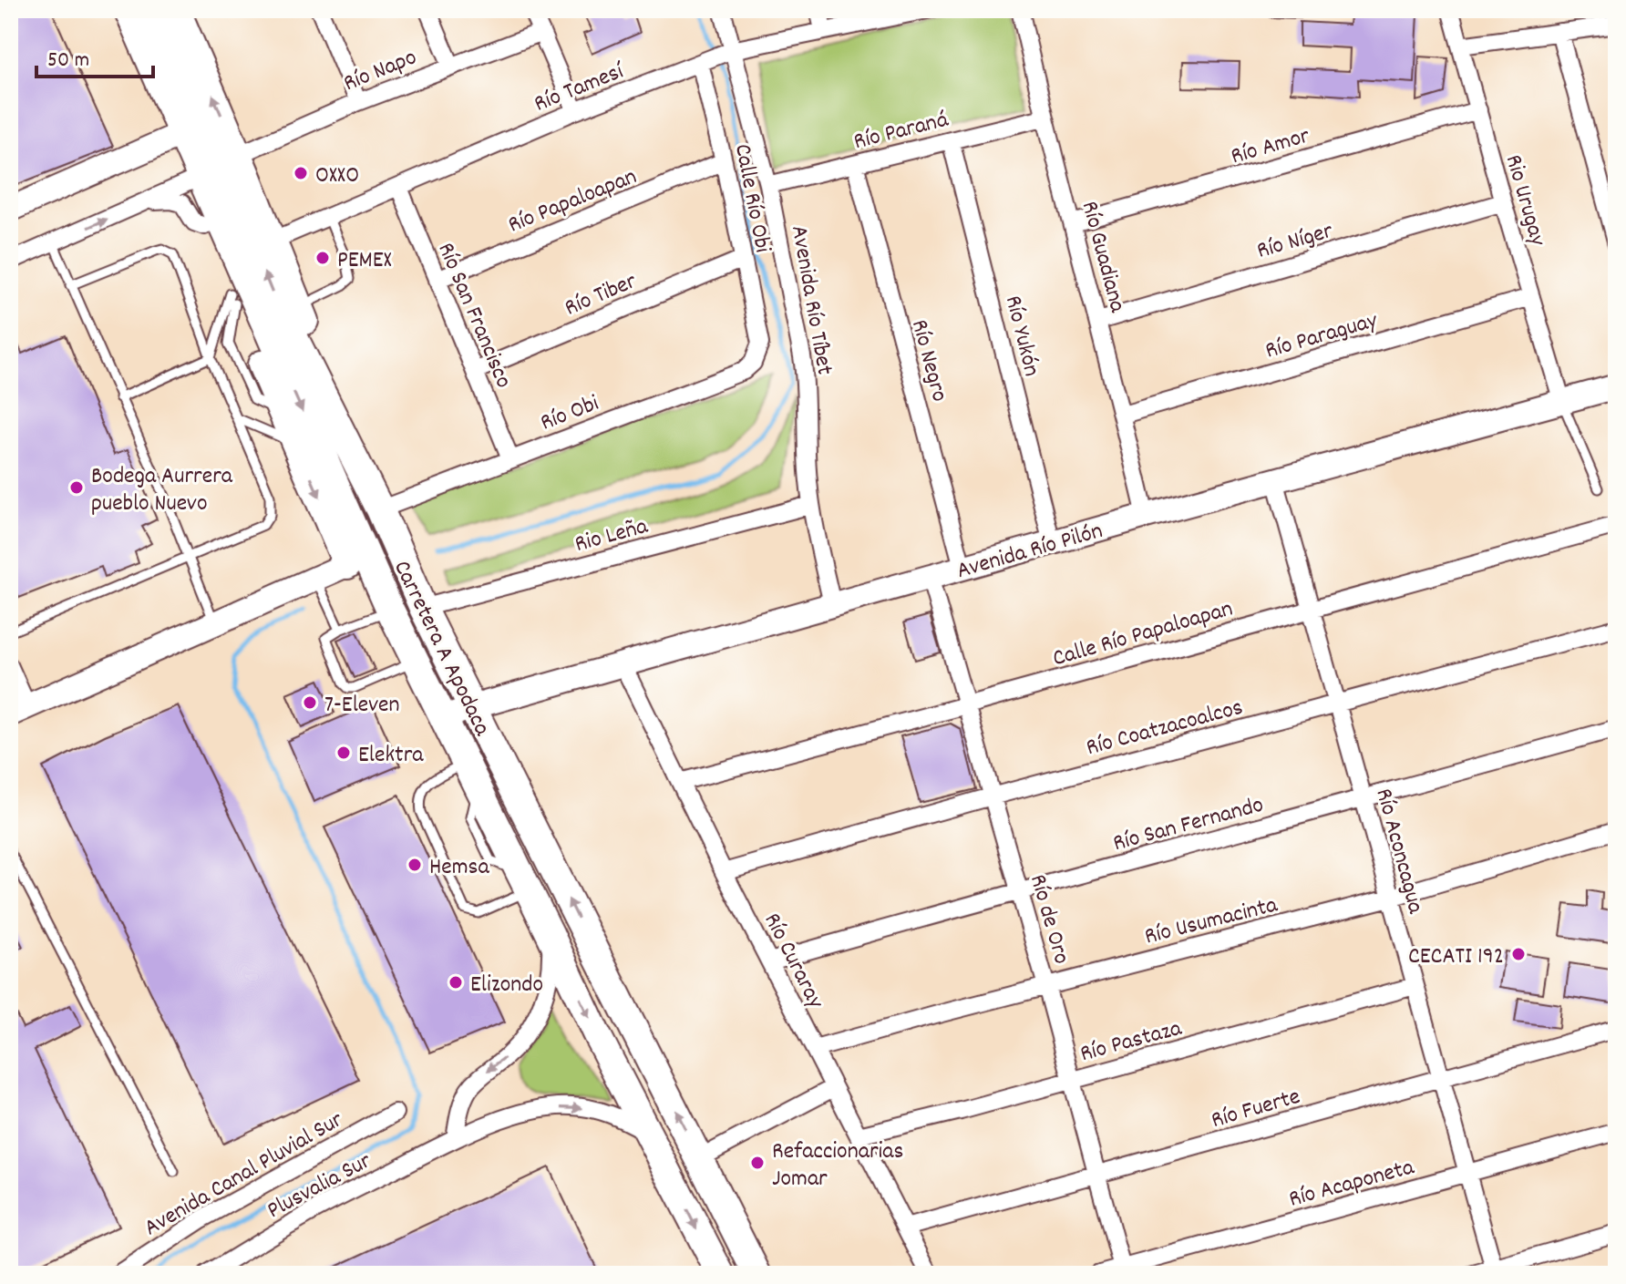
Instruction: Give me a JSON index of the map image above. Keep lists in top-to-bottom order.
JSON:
{
  "streets": {
    "main road": ["Avenida Río Pilón", "Carretera A Apodaca"],
    "street": [
      "Río Napo",
      "Río Tamesí",
      "Río Paraná",
      "Río Amor",
      "Calle Río Obi",
      "Río Papaloapan",
      "Rio Urugay",
      "Río Níger",
      "Río Guadiana",
      "Río Tiber",
      "Avenida Río Tíbet",
      "Río San Francisco",
      "Río Paraguay",
      "Río Yukón",
      "Río Negro",
      "Río Obi",
      "Rio Leña",
      "Calle Río Papaloapan",
      "Río Coatzacoalcos",
      "Río San Fernando",
      "Río Aconcagua",
      "Río de Oro",
      "Río Usumacinta",
      "Río Curaray",
      "Río Pastaza",
      "Río Fuerte",
      "Avenida Canal Pluvial Sur",
      "Río Acaponeta",
      "Plusvalia Sur"
    ]
  },
  "crossings": [
    ["Río Napo", "Carretera A Apodaca"],
    ["Río Tamesí", "Calle Río Obi"],
    ["Río Tamesí", "Avenida Río Tíbet"],
    ["Río Tamesí", "Río San Francisco"],
    ["Río Tamesí", "Carretera A Apodaca"],
    ["Río Paraná", "Río Guadiana"],
    ["Río Paraná", "Avenida Río Tíbet"],
    ["Río Paraná", "Río Yukón"],
    ["Río Paraná", "Río Negro"],
    ["Río Amor", "Rio Urugay"],
    ["Río Amor", "Río Guadiana"],
    ["Calle Río Obi", "Río Papaloapan"],
    ["Calle Río Obi", "Río Tiber"],
    ["Calle Río Obi", "Río Obi"],
    ["Río Papaloapan", "Río San Francisco"],
    ["Rio Urugay", "Río Níger"],
    ["Rio Urugay", "Río Paraguay"],
    ["Rio Urugay", "Avenida Río Pilón"],
    ["Río Níger", "Río Guadiana"],
    ["Río Guadiana", "Río Paraguay"],
    ["Río Guadiana", "Avenida Río Pilón"],
    ["Río Tiber", "Río San Francisco"],
    ["Avenida Río Tíbet", "Rio Leña"],
    ["Avenida Río Tíbet", "Avenida Río Pilón"],
    ["Río San Francisco", "Río Obi"],
    ["Río Yukón", "Avenida Río Pilón"],
    ["Río Negro", "Avenida Río Pilón"],
    ["Río Obi", "Carretera A Apodaca"],
    ["Rio Leña", "Carretera A Apodaca"],
    ["Avenida Río Pilón", "Carretera A Apodaca"],
    ["Avenida Río Pilón", "Río Aconcagua"],
    ["Avenida Río Pilón", "Río de Oro"],
    ["Avenida Río Pilón", "Río Curaray"],
    ["Calle Río Papaloapan", "Río Aconcagua"],
    ["Calle Río Papaloapan", "Río de Oro"],
    ["Calle Río Papaloapan", "Río Curaray"],
    ["Carretera A Apodaca", "Plusvalia Sur"],
    ["Río Coatzacoalcos", "Río Aconcagua"],
    ["Río Coatzacoalcos", "Río de Oro"],
    ["Río Coatzacoalcos", "Río Curaray"],
    ["Río San Fernando", "Río Aconcagua"],
    ["Río San Fernando", "Río de Oro"],
    ["Río San Fernando", "Río Curaray"],
    ["Río Aconcagua", "Río Usumacinta"],
    ["Río Aconcagua", "Río Pastaza"],
    ["Río Aconcagua", "Río Fuerte"],
    ["Río Aconcagua", "Río Acaponeta"],
    ["Río de Oro", "Río Usumacinta"],
    ["Río de Oro", "Río Pastaza"],
    ["Río de Oro", "Río Fuerte"],
    ["Río de Oro", "Río Acaponeta"],
    ["Río Usumacinta", "Río Curaray"],
    ["Río Curaray", "Río Pastaza"],
    ["Río Curaray", "Río Fuerte"]
  ],
  "one_way": ["Plusvalia Sur"],
  "places": [
    "OXXO",
    "PEMEX",
    "Bodega Aurrera pueblo Nuevo",
    "7-Eleven",
    "Elektra",
    "Hemsa",
    "CECATI 192",
    "Elizondo",
    "Refaccionarias Jomar"
  ],
  "scale_bar": "50 m"
}
